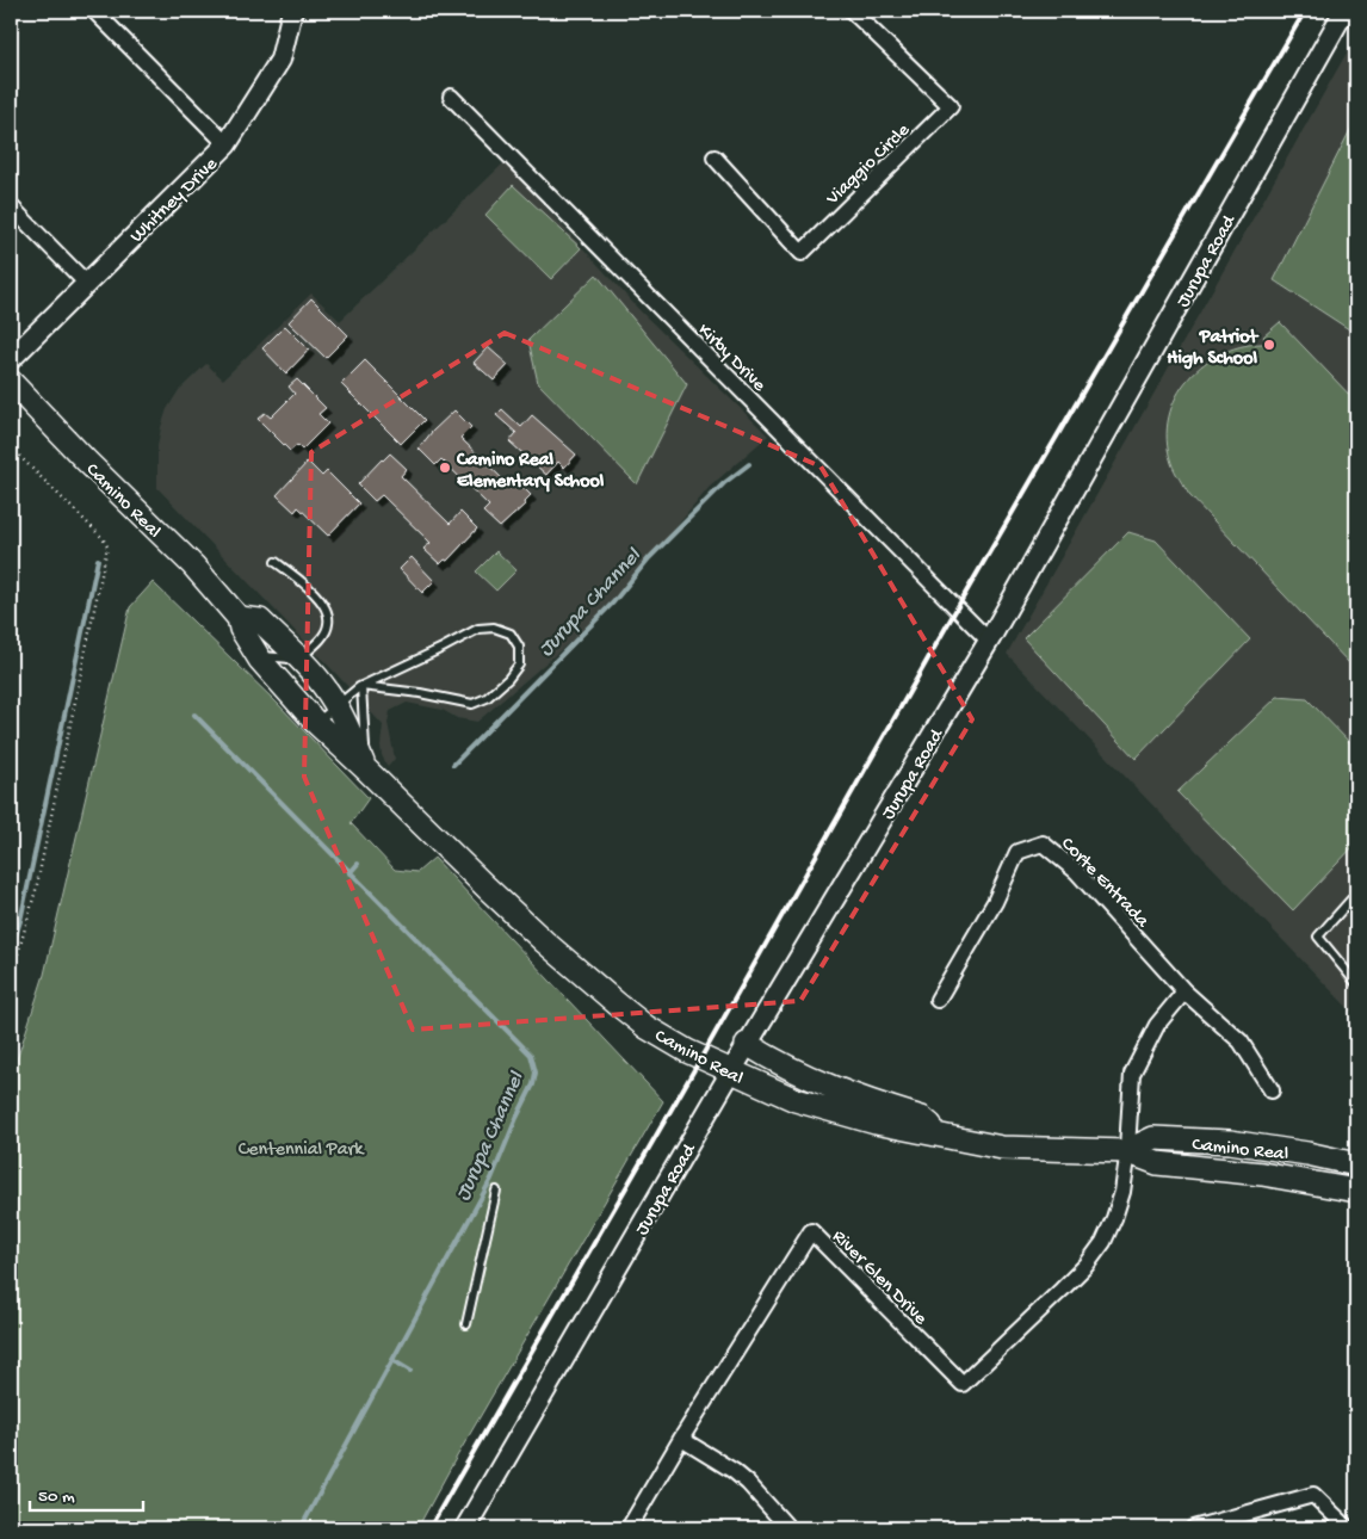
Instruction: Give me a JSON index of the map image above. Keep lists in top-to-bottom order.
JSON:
{
  "streets": {
    "main road": ["Camino Real"],
    "street": [
      "Viaggio Circle",
      "Whitney Drive",
      "Jurupa Road",
      "Kirby Drive",
      "Corte Entrada",
      "River Glen Drive"
    ]
  },
  "crossings": [
    ["Jurupa Road", "Kirby Drive"],
    ["Jurupa Road", "Camino Real"],
    ["Camino Real", "River Glen Drive"]
  ],
  "water": ["Jurupa Channel"],
  "parks": ["Centennial Park"],
  "places": ["Patriot High School", "Camino Real Elementary School"],
  "scale_bar": "50 m"
}
